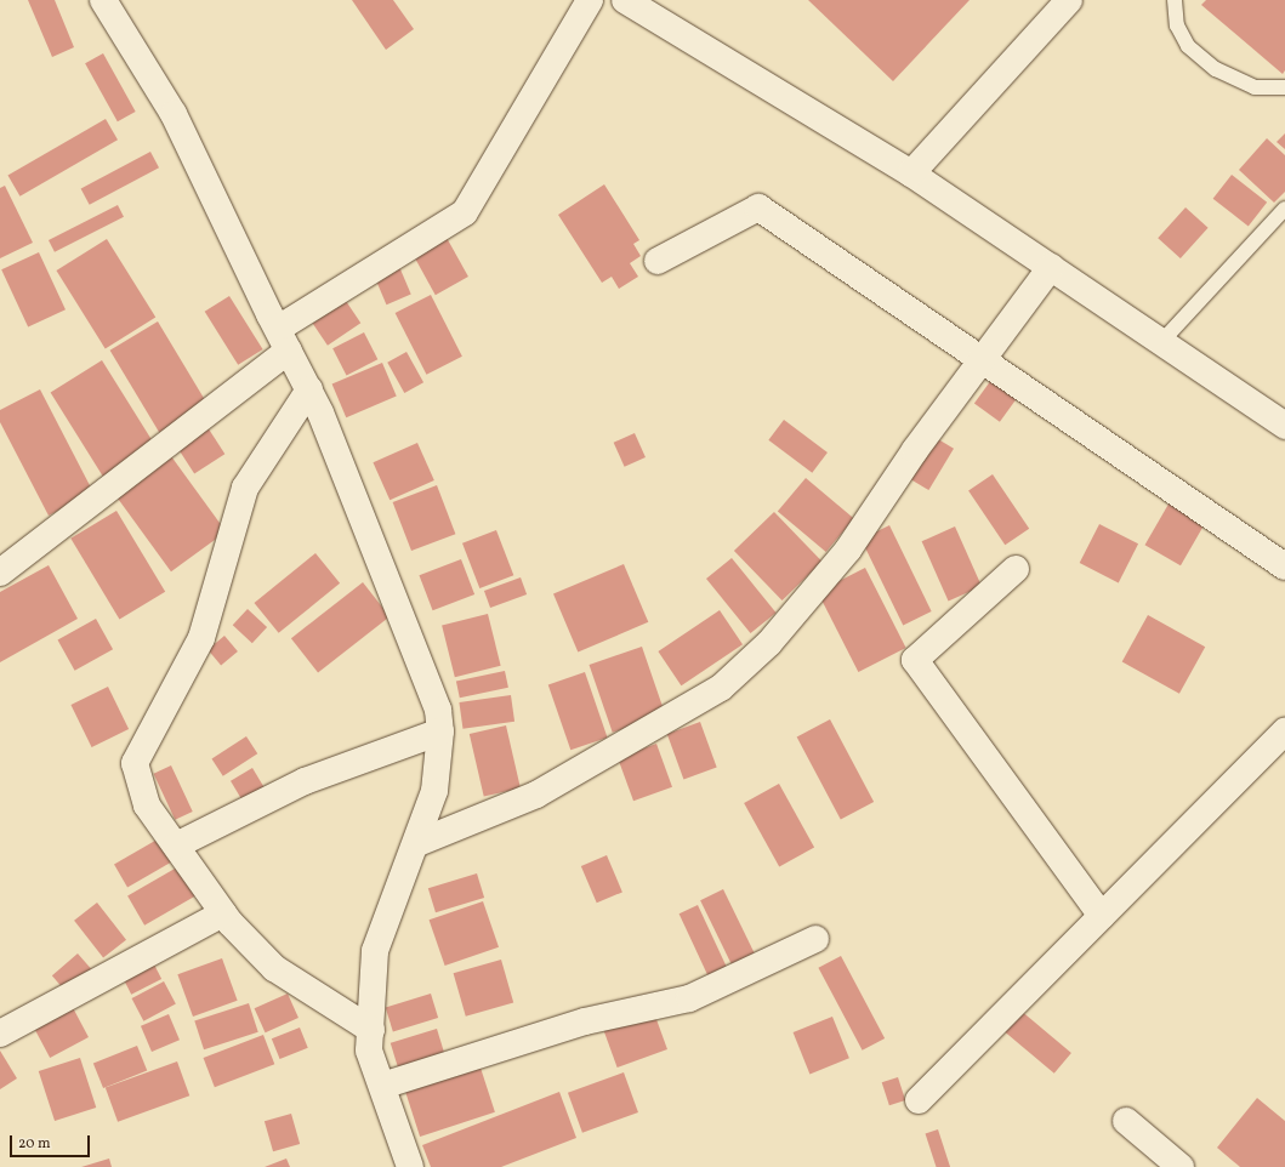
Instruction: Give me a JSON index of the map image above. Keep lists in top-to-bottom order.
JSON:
{
  "scale_bar": "20 m"
}
